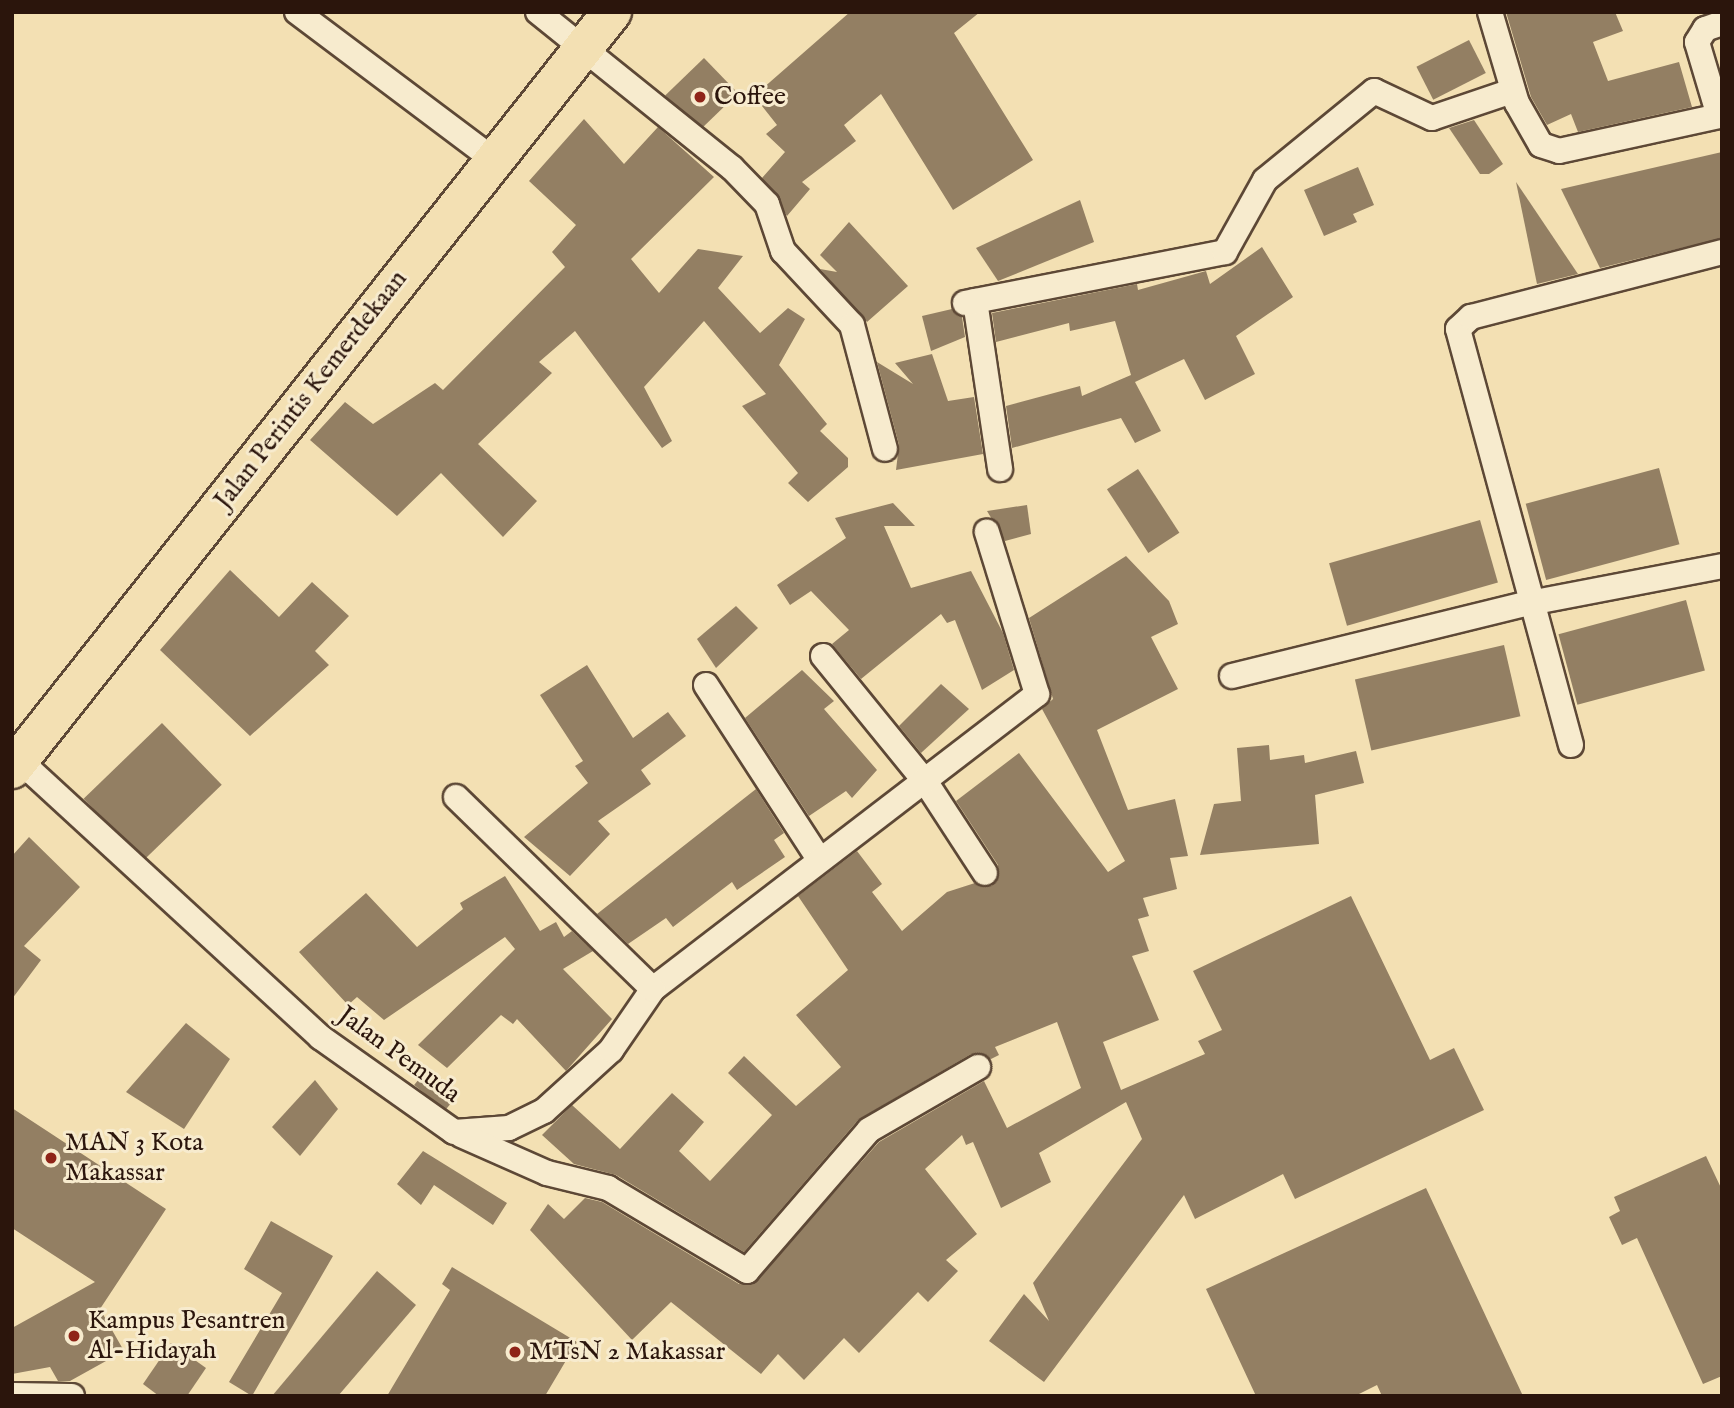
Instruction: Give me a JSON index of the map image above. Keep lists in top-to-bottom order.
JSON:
{
  "streets": {
    "highway": ["Jalan Perintis Kemerdekaan"],
    "street": ["Jalan Pemuda"]
  },
  "crossings": [
    ["Jalan Perintis Kemerdekaan", "Jalan Pemuda"]
  ],
  "places": [
    "Coffee",
    "MAN 3 Kota Makassar",
    "Kampus Pesantren Al-Hidayah",
    "MTsN 2 Makassar"
  ]
}
